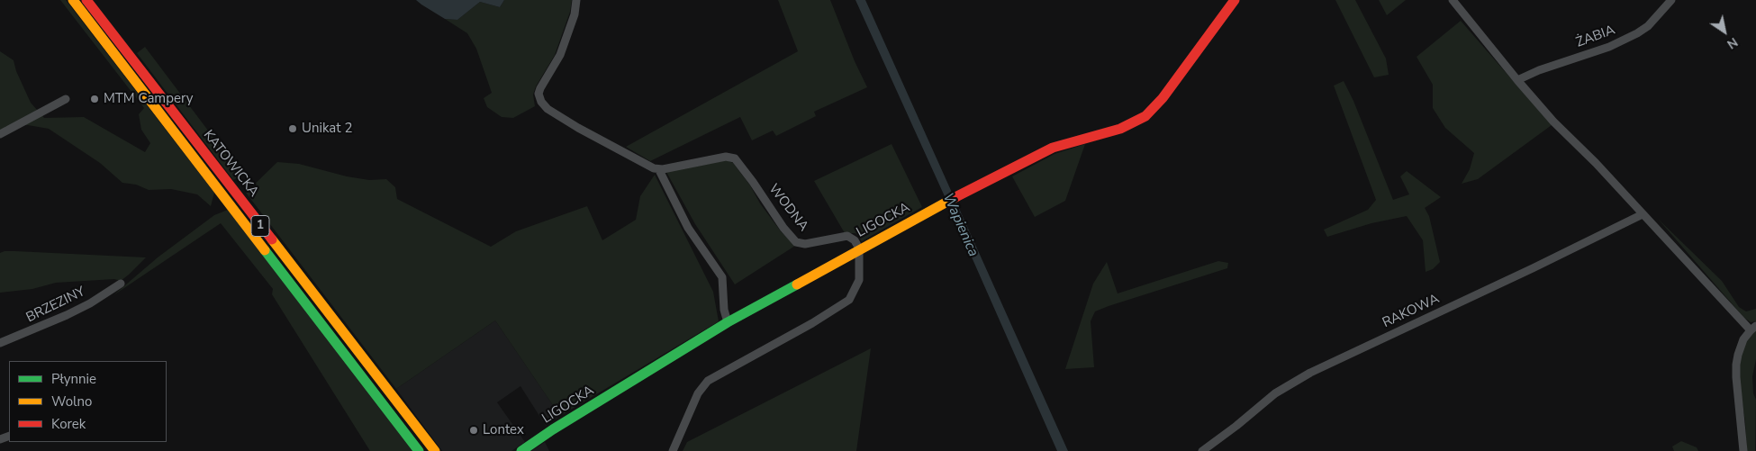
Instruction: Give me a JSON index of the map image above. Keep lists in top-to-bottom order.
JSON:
{
  "streets": {
    "main road": ["KATOWICKA", "LIGOCKA", "1"],
    "street": [
      "ŻABIA",
      "WODNA",
      "BRZEZINY",
      "RAKOWA"
    ]
  },
  "crossings": [
    ["WODNA", "LIGOCKA"]
  ],
  "water": ["Wapienica"],
  "places": ["MTM Campery", "Unikat 2", "Lontex"],
  "legend": ["Płynnie", "Wolno", "Korek"],
  "north": "bottom right"
}
